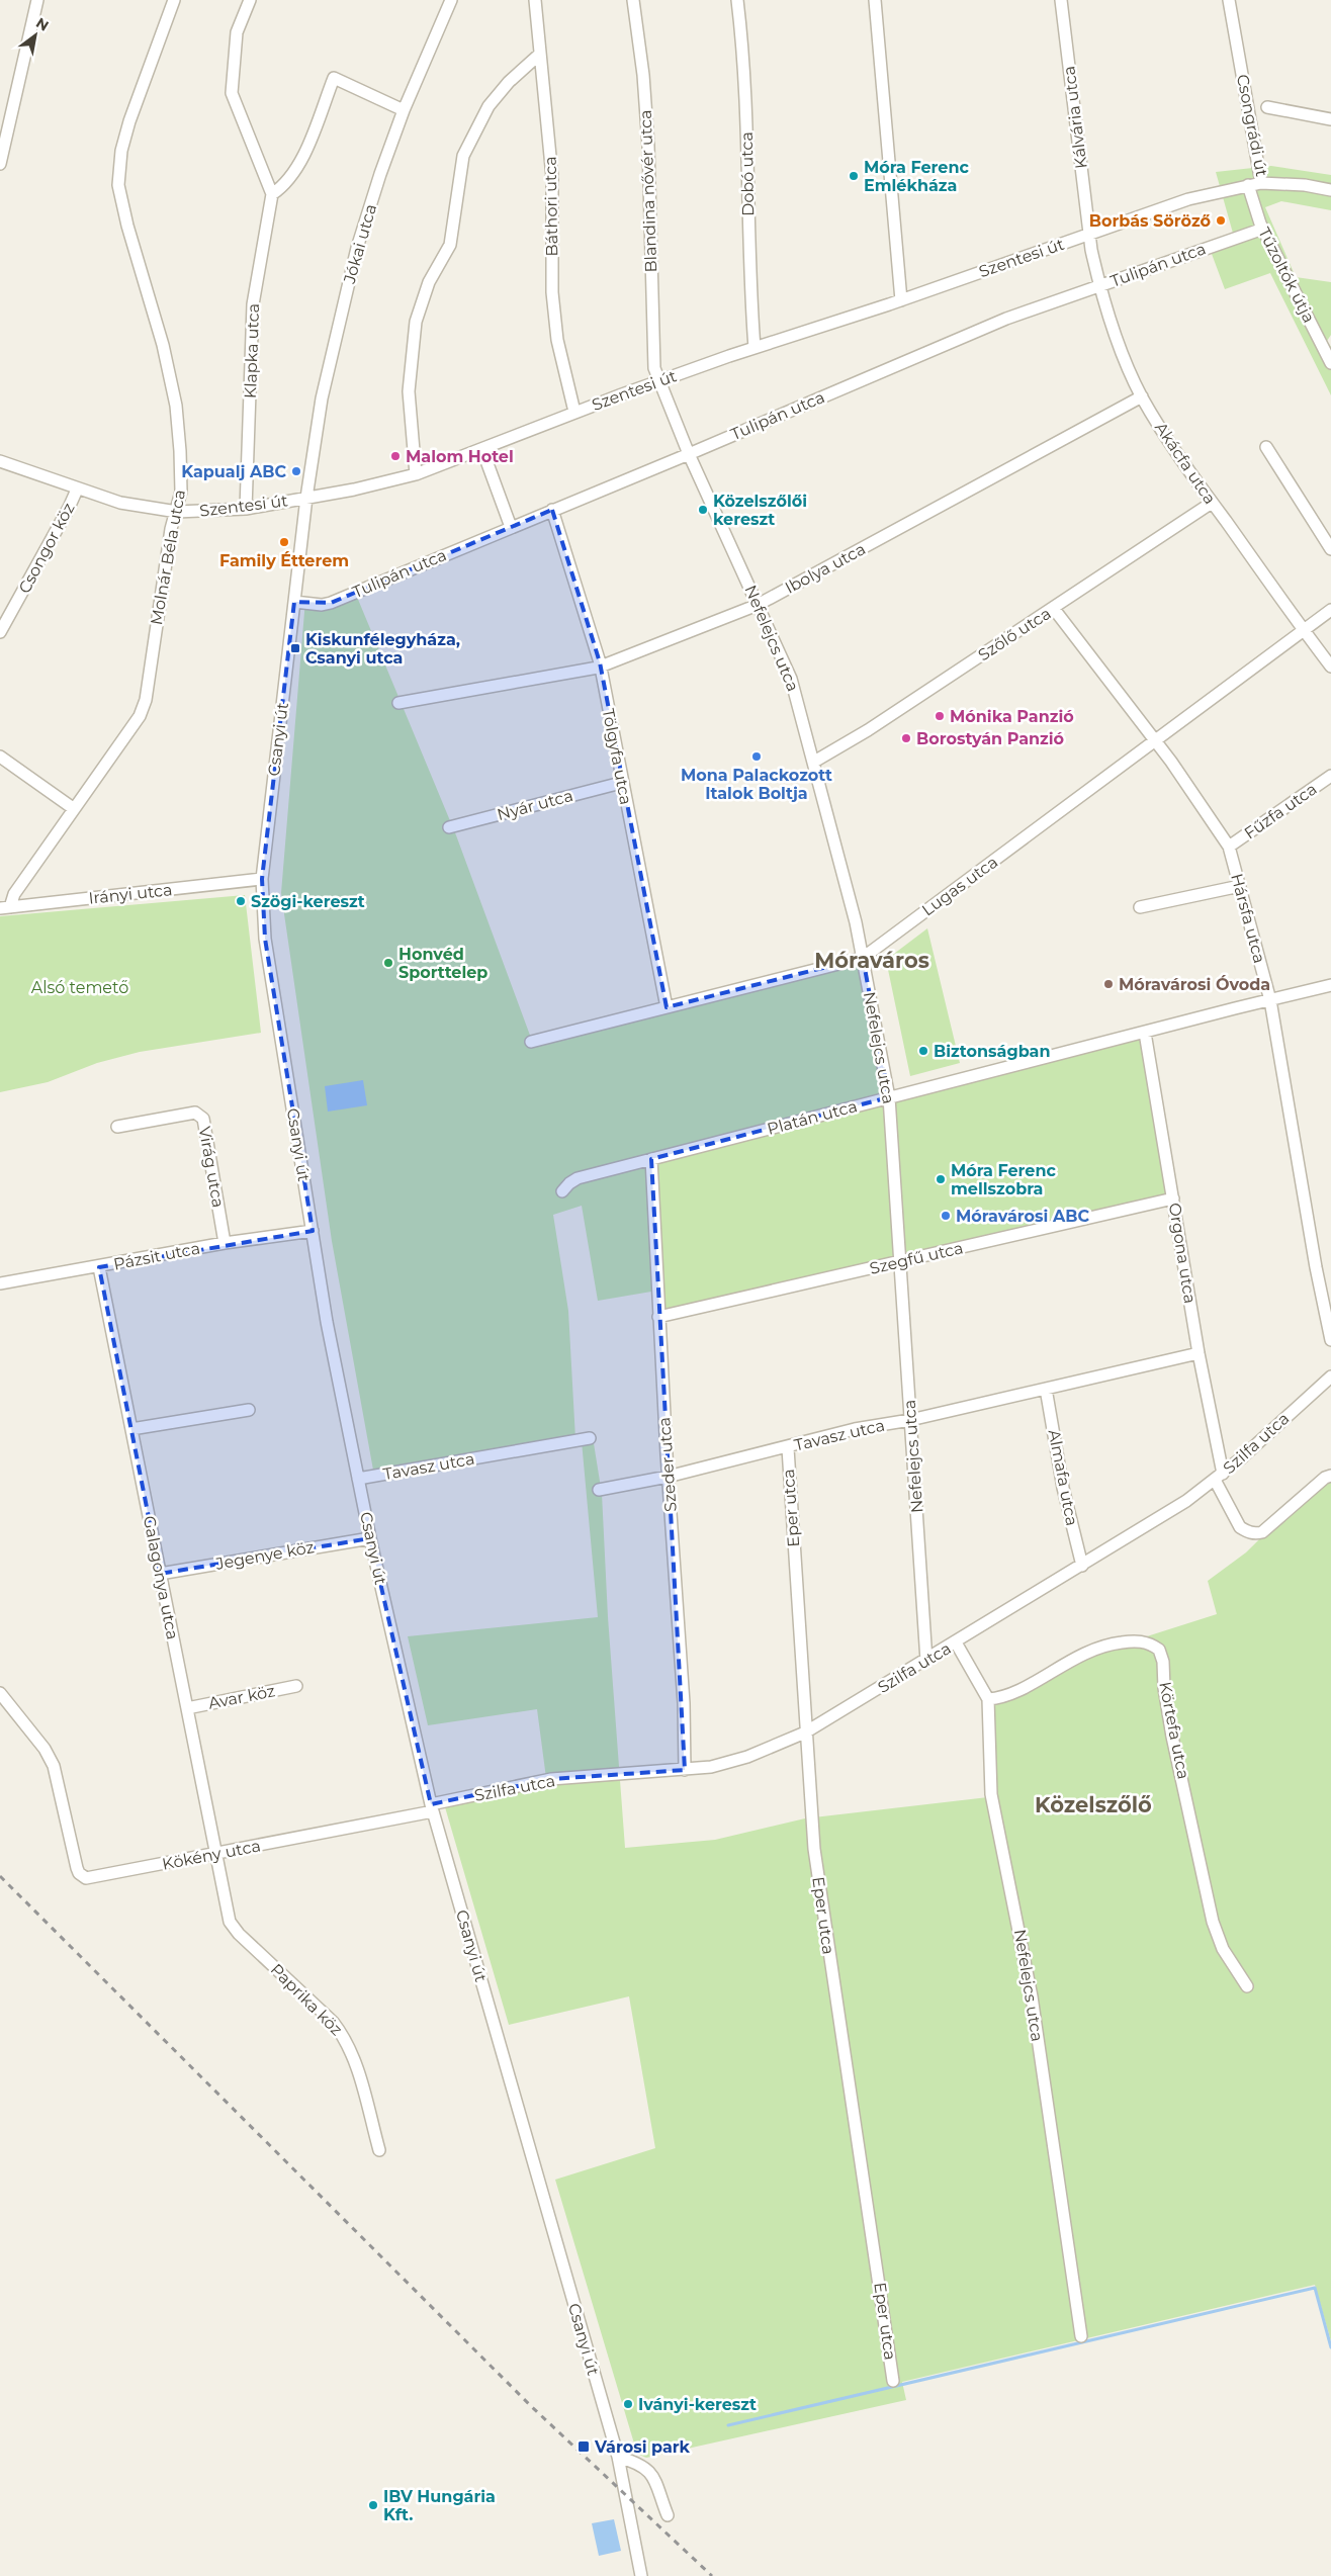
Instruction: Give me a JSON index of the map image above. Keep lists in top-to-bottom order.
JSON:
{
  "streets": {
    "street": [
      "Kálvária utca",
      "Csongrádi út",
      "Dobó utca",
      "Blandina nővér utca",
      "Báthori utca",
      "Jókai utca",
      "Szentesi út",
      "Tulipán utca",
      "Tűzoltók útja",
      "Klapka utca",
      "Akácfa utca",
      "Csongor köz",
      "Molnár Béla utca",
      "Ibolya utca",
      "Szőlő utca",
      "Nefelejcs utca",
      "Csanyi út",
      "Tölgyfa utca",
      "Nyár utca",
      "Fűzfa utca",
      "Lugas utca",
      "Irányi utca",
      "Hársfa utca",
      "Platán utca",
      "Virág utca",
      "Orgona utca",
      "Pázsit utca",
      "Szegfű utca",
      "Tavasz utca",
      "Szilfa utca",
      "Szeder utca",
      "Almafa utca",
      "Eper utca",
      "Jegenye köz",
      "Galagonya utca",
      "Avar köz",
      "Körtefa utca",
      "Kökény utca",
      "Paprika köz"
    ]
  },
  "crossings": [
    ["Kálvária utca", "Szentesi út"],
    ["Kálvária utca", "Akácfa utca"],
    ["Csongrádi út", "Szentesi út"],
    ["Dobó utca", "Szentesi út"],
    ["Blandina nővér utca", "Szentesi út"],
    ["Blandina nővér utca", "Nefelejcs utca"],
    ["Báthori utca", "Szentesi út"],
    ["Jókai utca", "Szentesi út"],
    ["Jókai utca", "Csanyi út"],
    ["Szentesi út", "Tűzoltók útja"],
    ["Szentesi út", "Klapka utca"],
    ["Szentesi út", "Akácfa utca"],
    ["Szentesi út", "Csongor köz"],
    ["Szentesi út", "Molnár Béla utca"],
    ["Szentesi út", "Nefelejcs utca"],
    ["Szentesi út", "Csanyi út"],
    ["Tulipán utca", "Tűzoltók útja"],
    ["Tulipán utca", "Akácfa utca"],
    ["Tulipán utca", "Nefelejcs utca"],
    ["Tulipán utca", "Csanyi út"],
    ["Tulipán utca", "Tölgyfa utca"],
    ["Akácfa utca", "Ibolya utca"],
    ["Akácfa utca", "Szőlő utca"],
    ["Akácfa utca", "Lugas utca"],
    ["Molnár Béla utca", "Irányi utca"],
    ["Ibolya utca", "Nefelejcs utca"],
    ["Ibolya utca", "Tölgyfa utca"],
    ["Szőlő utca", "Nefelejcs utca"],
    ["Szőlő utca", "Hársfa utca"],
    ["Nefelejcs utca", "Lugas utca"],
    ["Nefelejcs utca", "Platán utca"],
    ["Nefelejcs utca", "Szegfű utca"],
    ["Nefelejcs utca", "Tavasz utca"],
    ["Nefelejcs utca", "Szilfa utca"],
    ["Nefelejcs utca", "Körtefa utca"],
    ["Csanyi út", "Irányi utca"],
    ["Csanyi út", "Pázsit utca"],
    ["Csanyi út", "Tavasz utca"],
    ["Csanyi út", "Szilfa utca"],
    ["Csanyi út", "Jegenye köz"],
    ["Csanyi út", "Kökény utca"],
    ["Tölgyfa utca", "Nyár utca"],
    ["Tölgyfa utca", "Lugas utca"],
    ["Fűzfa utca", "Hársfa utca"],
    ["Lugas utca", "Hársfa utca"],
    ["Hársfa utca", "Platán utca"],
    ["Platán utca", "Orgona utca"],
    ["Platán utca", "Szeder utca"],
    ["Virág utca", "Pázsit utca"],
    ["Orgona utca", "Szegfű utca"],
    ["Orgona utca", "Tavasz utca"],
    ["Orgona utca", "Szilfa utca"],
    ["Pázsit utca", "Galagonya utca"],
    ["Szegfű utca", "Szeder utca"],
    ["Tavasz utca", "Szeder utca"],
    ["Tavasz utca", "Almafa utca"],
    ["Tavasz utca", "Eper utca"],
    ["Szilfa utca", "Szeder utca"],
    ["Szilfa utca", "Almafa utca"],
    ["Szilfa utca", "Eper utca"],
    ["Szilfa utca", "Kökény utca"],
    ["Jegenye köz", "Galagonya utca"],
    ["Galagonya utca", "Avar köz"],
    ["Galagonya utca", "Kökény utca"],
    ["Galagonya utca", "Paprika köz"]
  ],
  "districts": ["Móraváros", "Közelszőlő"],
  "parks": ["Alsó temető"],
  "places": {
    "other": [
      "Móra Ferenc Emlékháza",
      "Borbás Söröző",
      "Malom Hotel",
      "Kapualj ABC",
      "Közelszőlői kereszt",
      "Family Étterem",
      "Mónika Panzió",
      "Borostyán Panzió",
      "Mona Palackozott Italok Boltja",
      "Szögi-kereszt",
      "Honvéd Sporttelep",
      "Móravárosi Óvoda",
      "Biztonságban",
      "Móra Ferenc mellszobra",
      "Móravárosi ABC",
      "Iványi-kereszt",
      "IBV Hungária Kft."
    ],
    "transit": ["Kiskunfélegyháza, Csanyi utca", "Városi park"]
  },
  "north": "top right"
}
